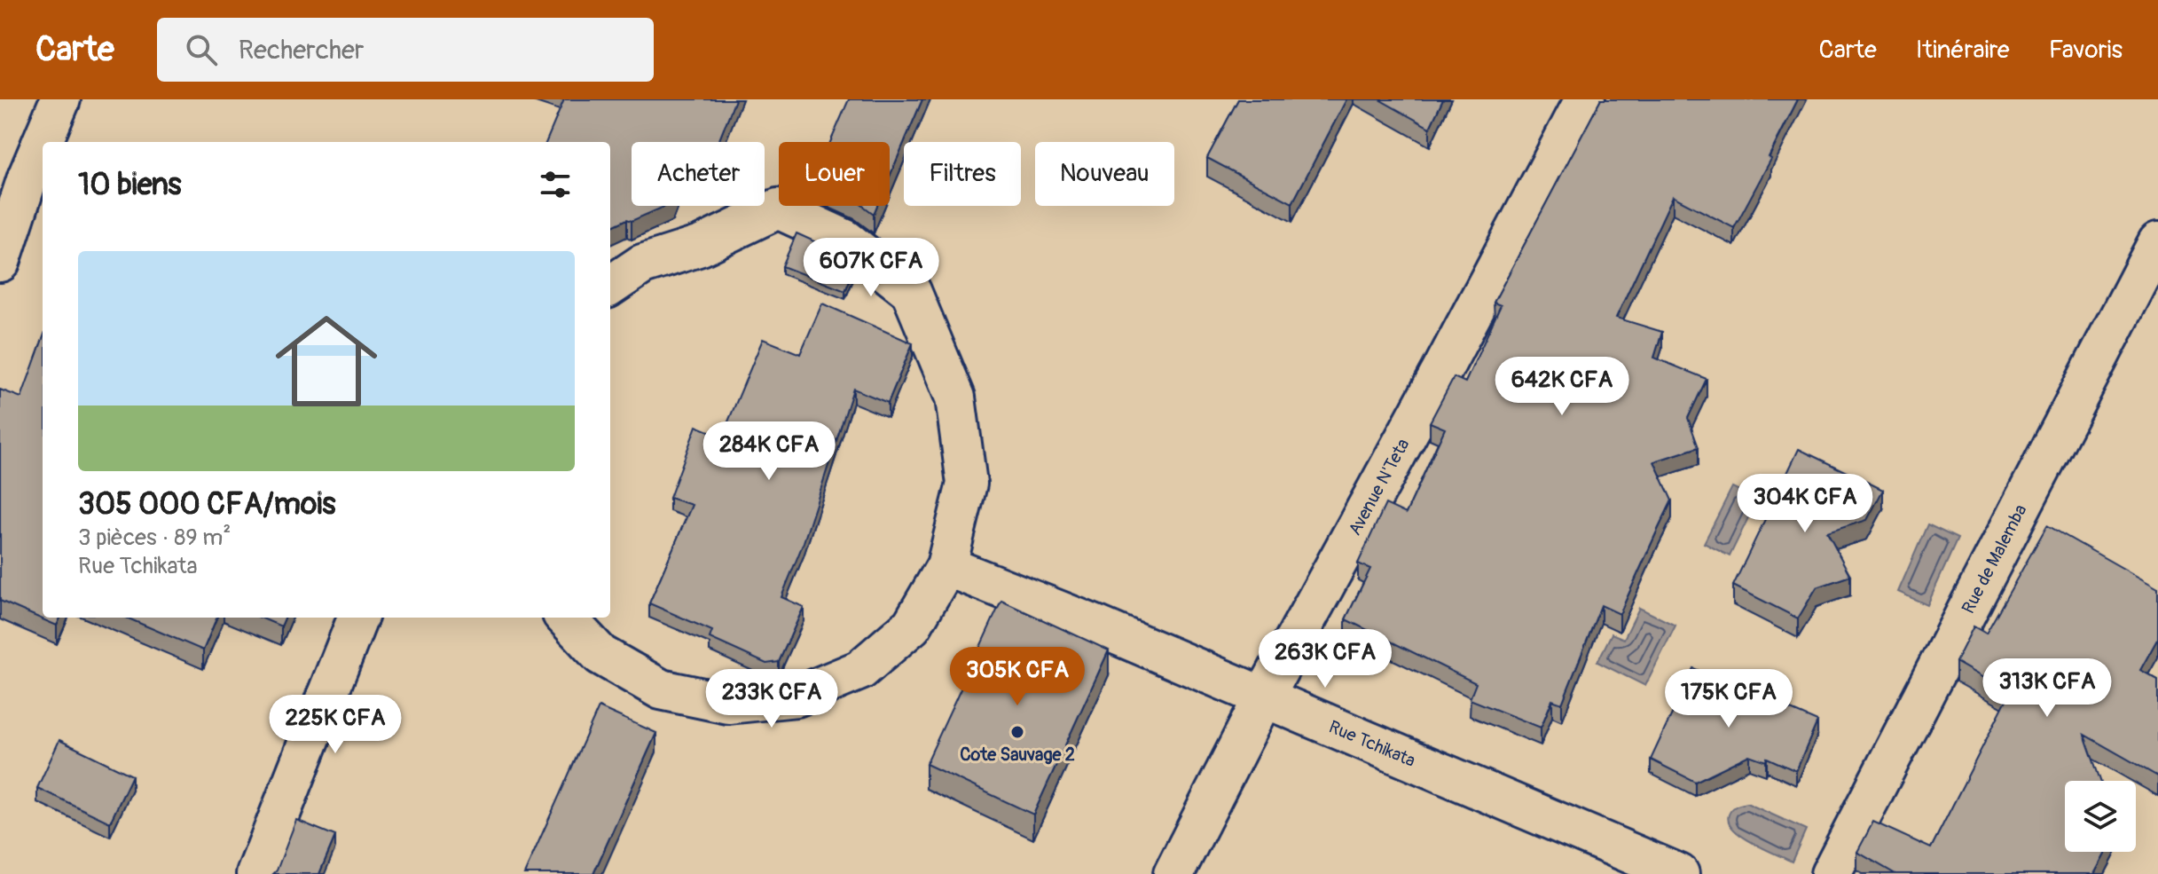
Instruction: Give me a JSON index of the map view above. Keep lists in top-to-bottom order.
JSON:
{
  "streets": {
    "street": ["Avenue N'Teta", "Rue de Malemba", "Rue Tchikata"]
  },
  "crossings": [
    ["Avenue N'Teta", "Rue Tchikata"]
  ],
  "places": ["Cote Sauvage 2"],
  "page": {
    "header": "Carte",
    "search": "Rechercher",
    "nav": ["Carte", "Itinéraire", "Favoris"],
    "chip": [
      "Acheter",
      "Louer",
      "Filtres",
      "Nouveau"
    ],
    "heading": "10 biens",
    "list": [
      {
        "name": "305 000 CFA/mois",
        "note": "3 pièces · 89 m² · Rue Tchikata"
      }
    ],
    "price": [
      "607K CFA",
      "642K CFA",
      "284K CFA",
      "304K CFA",
      "263K CFA",
      "305K CFA",
      "313K CFA",
      "233K CFA",
      "175K CFA",
      "225K CFA"
    ]
  }
}
